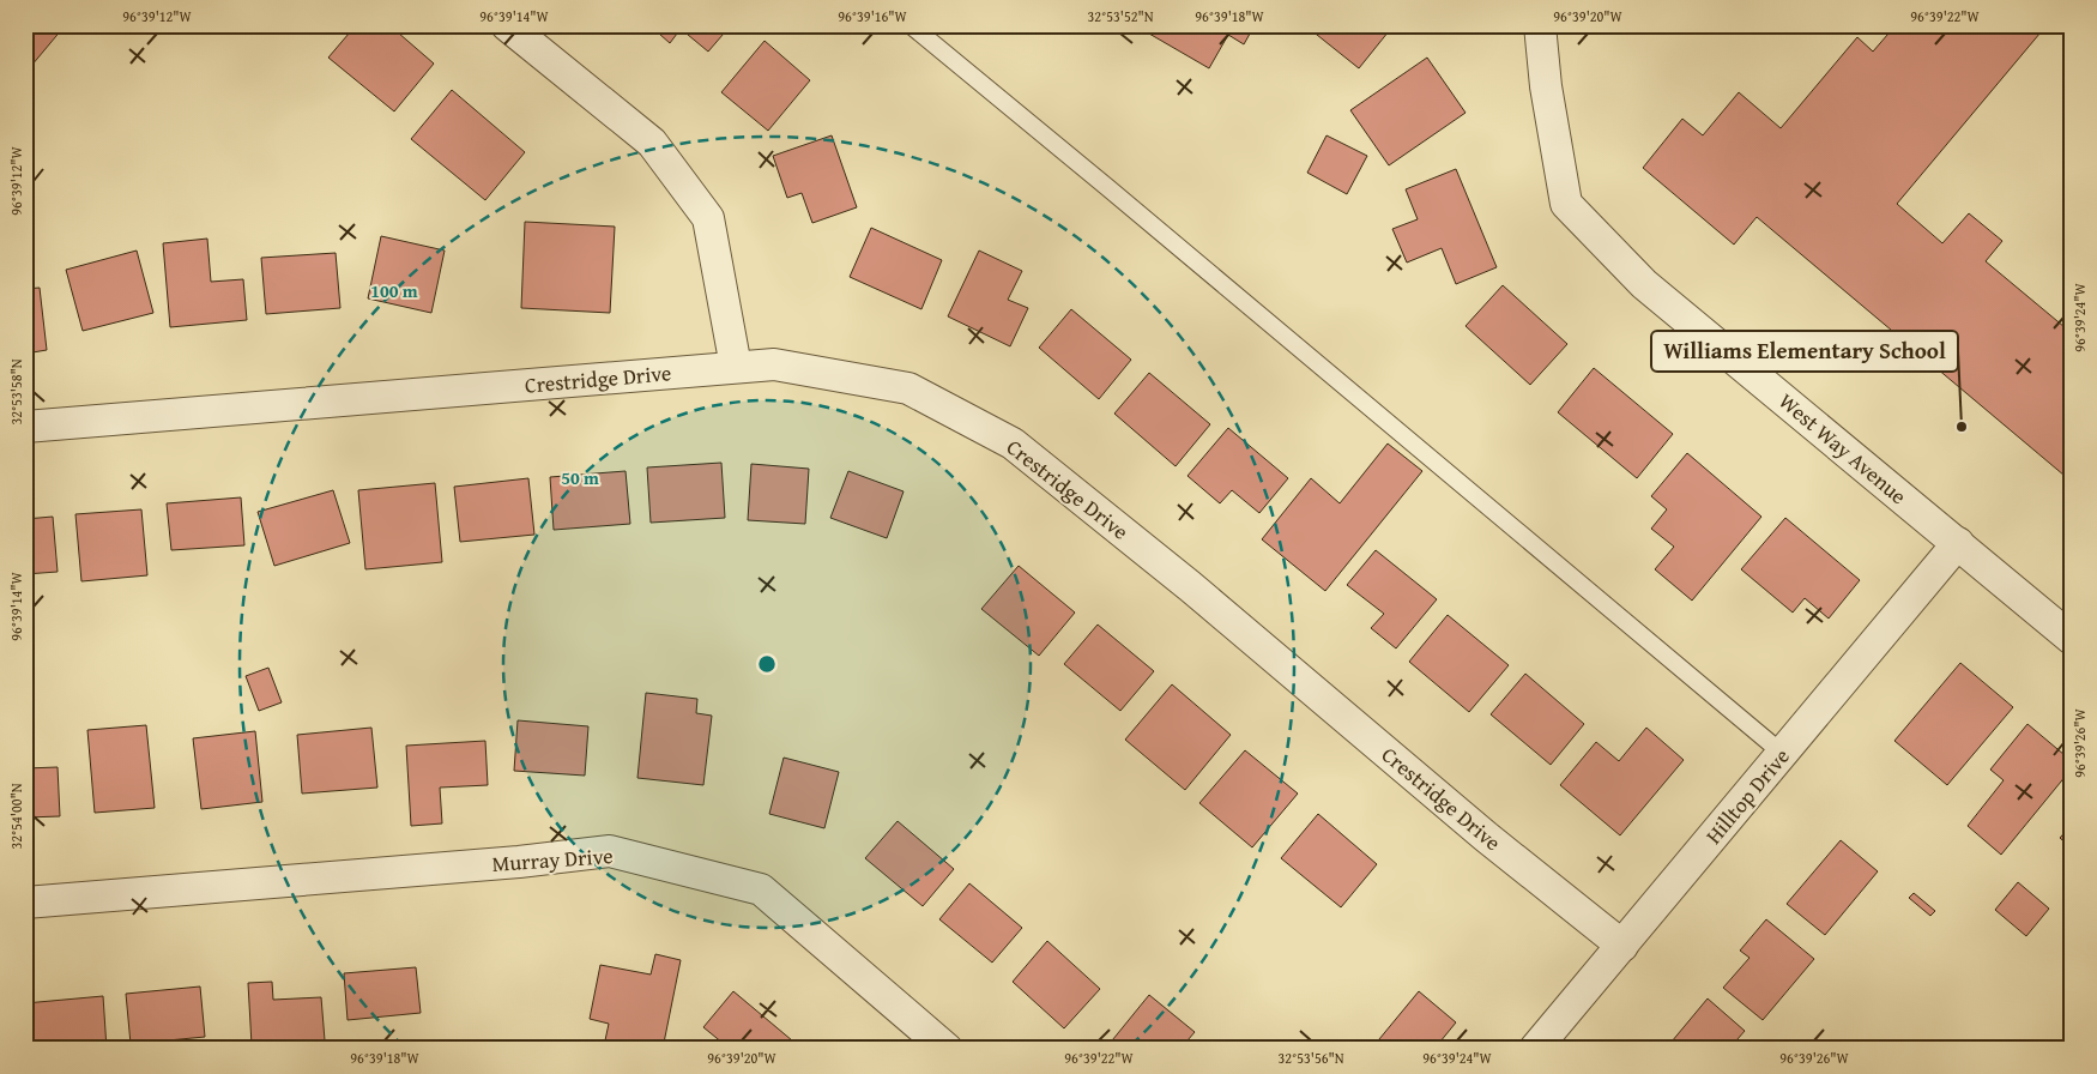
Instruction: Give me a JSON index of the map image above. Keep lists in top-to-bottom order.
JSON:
{
  "streets": {
    "street": [
      "Crestridge Drive",
      "West Way Avenue",
      "Hilltop Drive",
      "Murray Drive"
    ]
  },
  "crossings": [
    ["Crestridge Drive", "Hilltop Drive"],
    ["West Way Avenue", "Hilltop Drive"]
  ],
  "places": ["Williams Elementary School"],
  "coordinates": [
    "96°39'12\"W",
    "96°39'14\"W",
    "96°39'16\"W",
    "32°53'52\"N",
    "96°39'18\"W",
    "96°39'20\"W",
    "96°39'22\"W",
    "96°39'24\"W",
    "32°53'58\"N",
    "96°39'26\"W",
    "32°54'00\"N",
    "32°53'56\"N"
  ],
  "rings": ["100 m", "50 m"]
}
